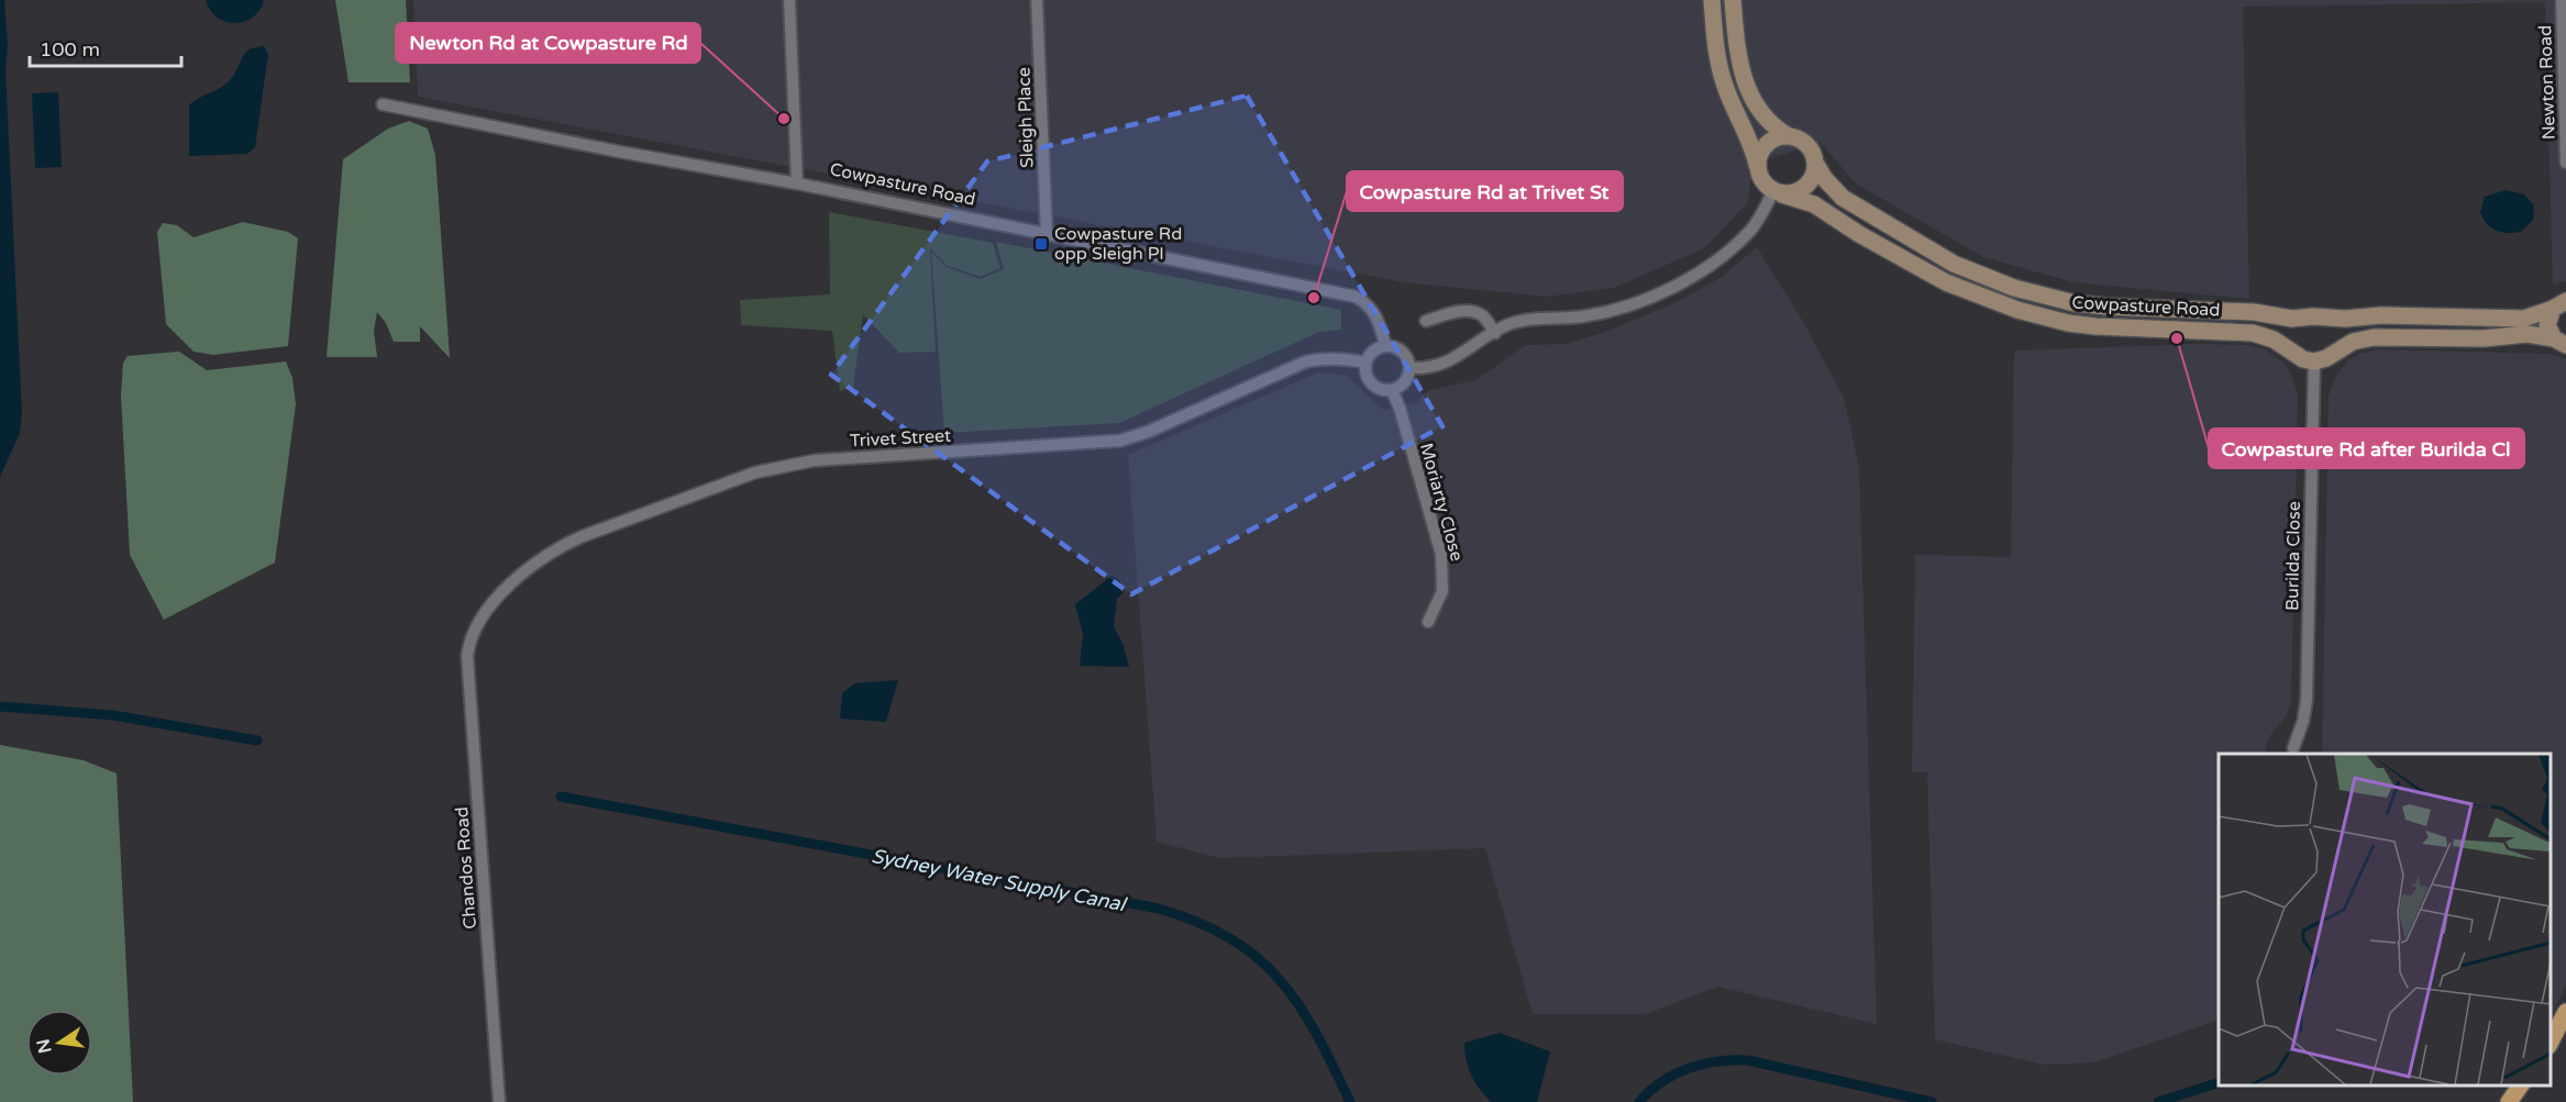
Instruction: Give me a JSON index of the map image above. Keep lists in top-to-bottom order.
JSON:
{
  "streets": {
    "main road": ["Cowpasture Road"],
    "street": [
      "Newton Road",
      "Sleigh Place",
      "Trivet Street",
      "Moriarty Close",
      "Burilda Close",
      "Chandos Road"
    ]
  },
  "crossings": [
    ["Sleigh Place", "Cowpasture Road"],
    ["Cowpasture Road", "Trivet Street"],
    ["Cowpasture Road", "Moriarty Close"],
    ["Cowpasture Road", "Burilda Close"],
    ["Trivet Street", "Moriarty Close"],
    ["Trivet Street", "Chandos Road"]
  ],
  "water": ["Sydney Water Supply Canal"],
  "places": {
    "other": ["Newton Rd at Cowpasture Rd", "Cowpasture Rd at Trivet St", "Cowpasture Rd after Burilda Cl"],
    "transit": ["Cowpasture Rd opp Sleigh Pl"]
  },
  "scale_bar": "100 m",
  "north": "left"
}
